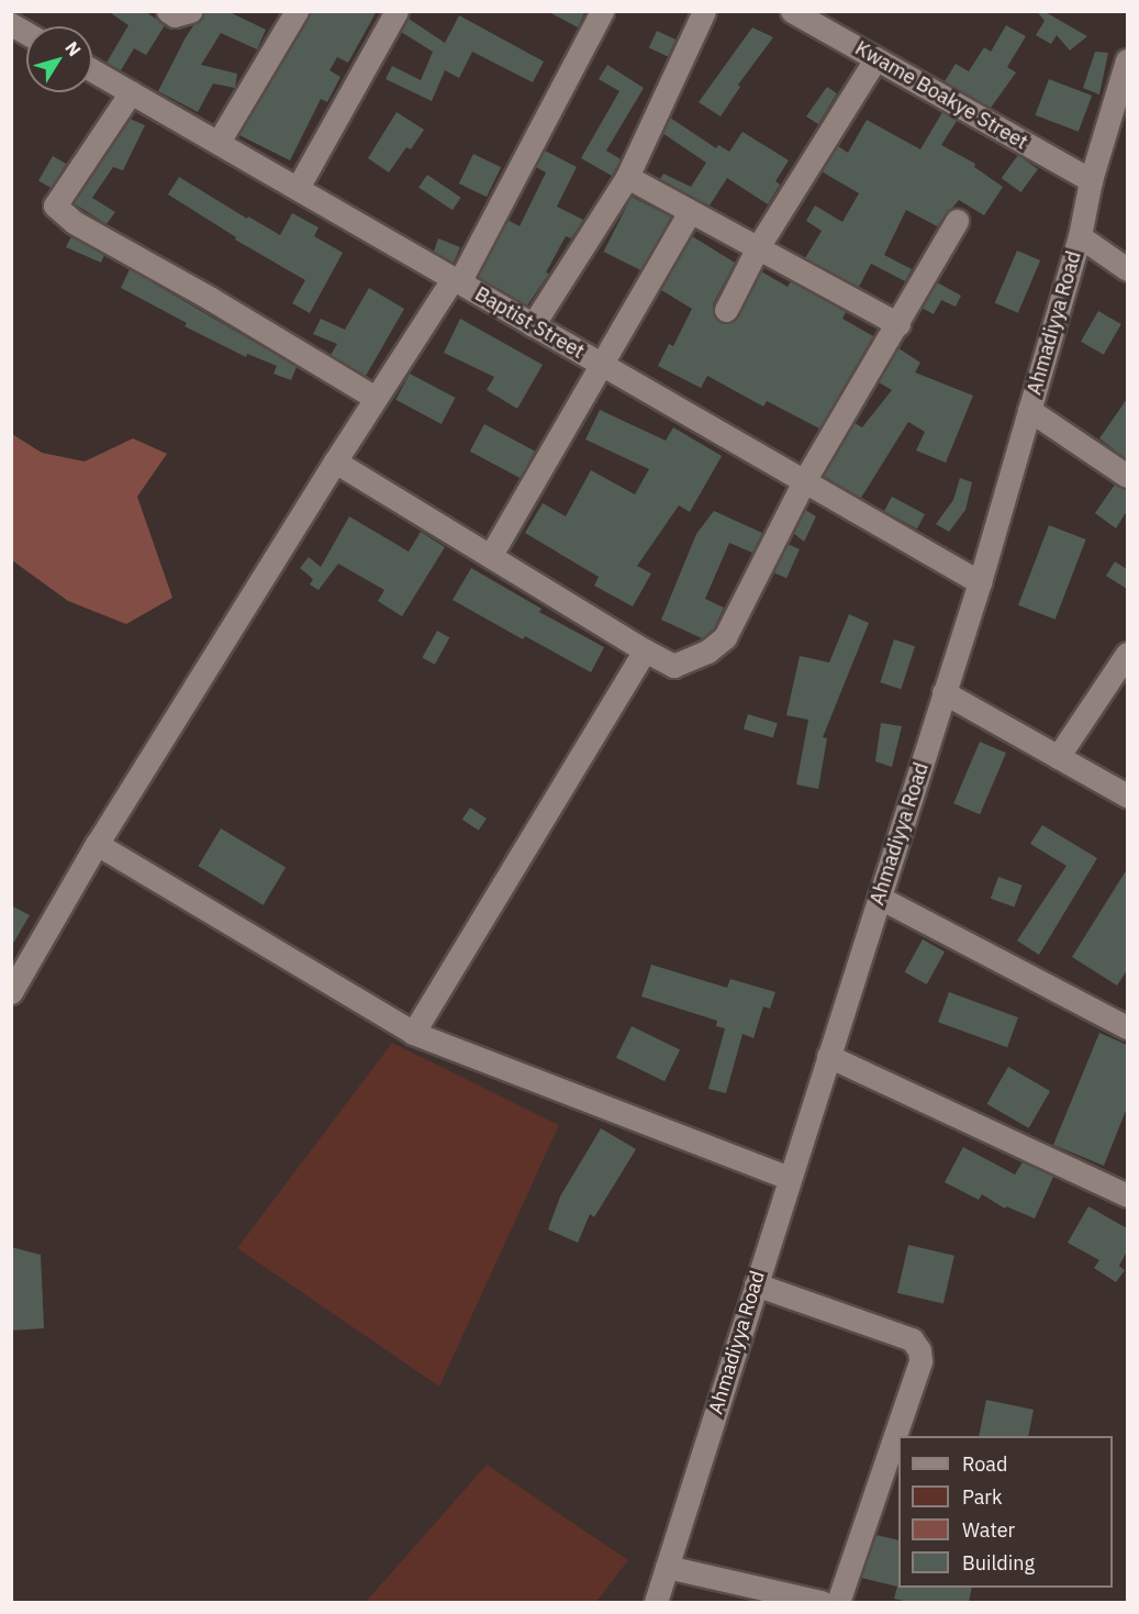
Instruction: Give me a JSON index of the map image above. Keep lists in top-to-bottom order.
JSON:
{
  "streets": {
    "street": ["Kwame Boakye Street", "Baptist Street", "Ahmadiyya Road"]
  },
  "crossings": [
    ["Kwame Boakye Street", "Ahmadiyya Road"],
    ["Baptist Street", "Ahmadiyya Road"]
  ],
  "legend": [
    "Road",
    "Park",
    "Water",
    "Building"
  ],
  "north": "top right"
}
